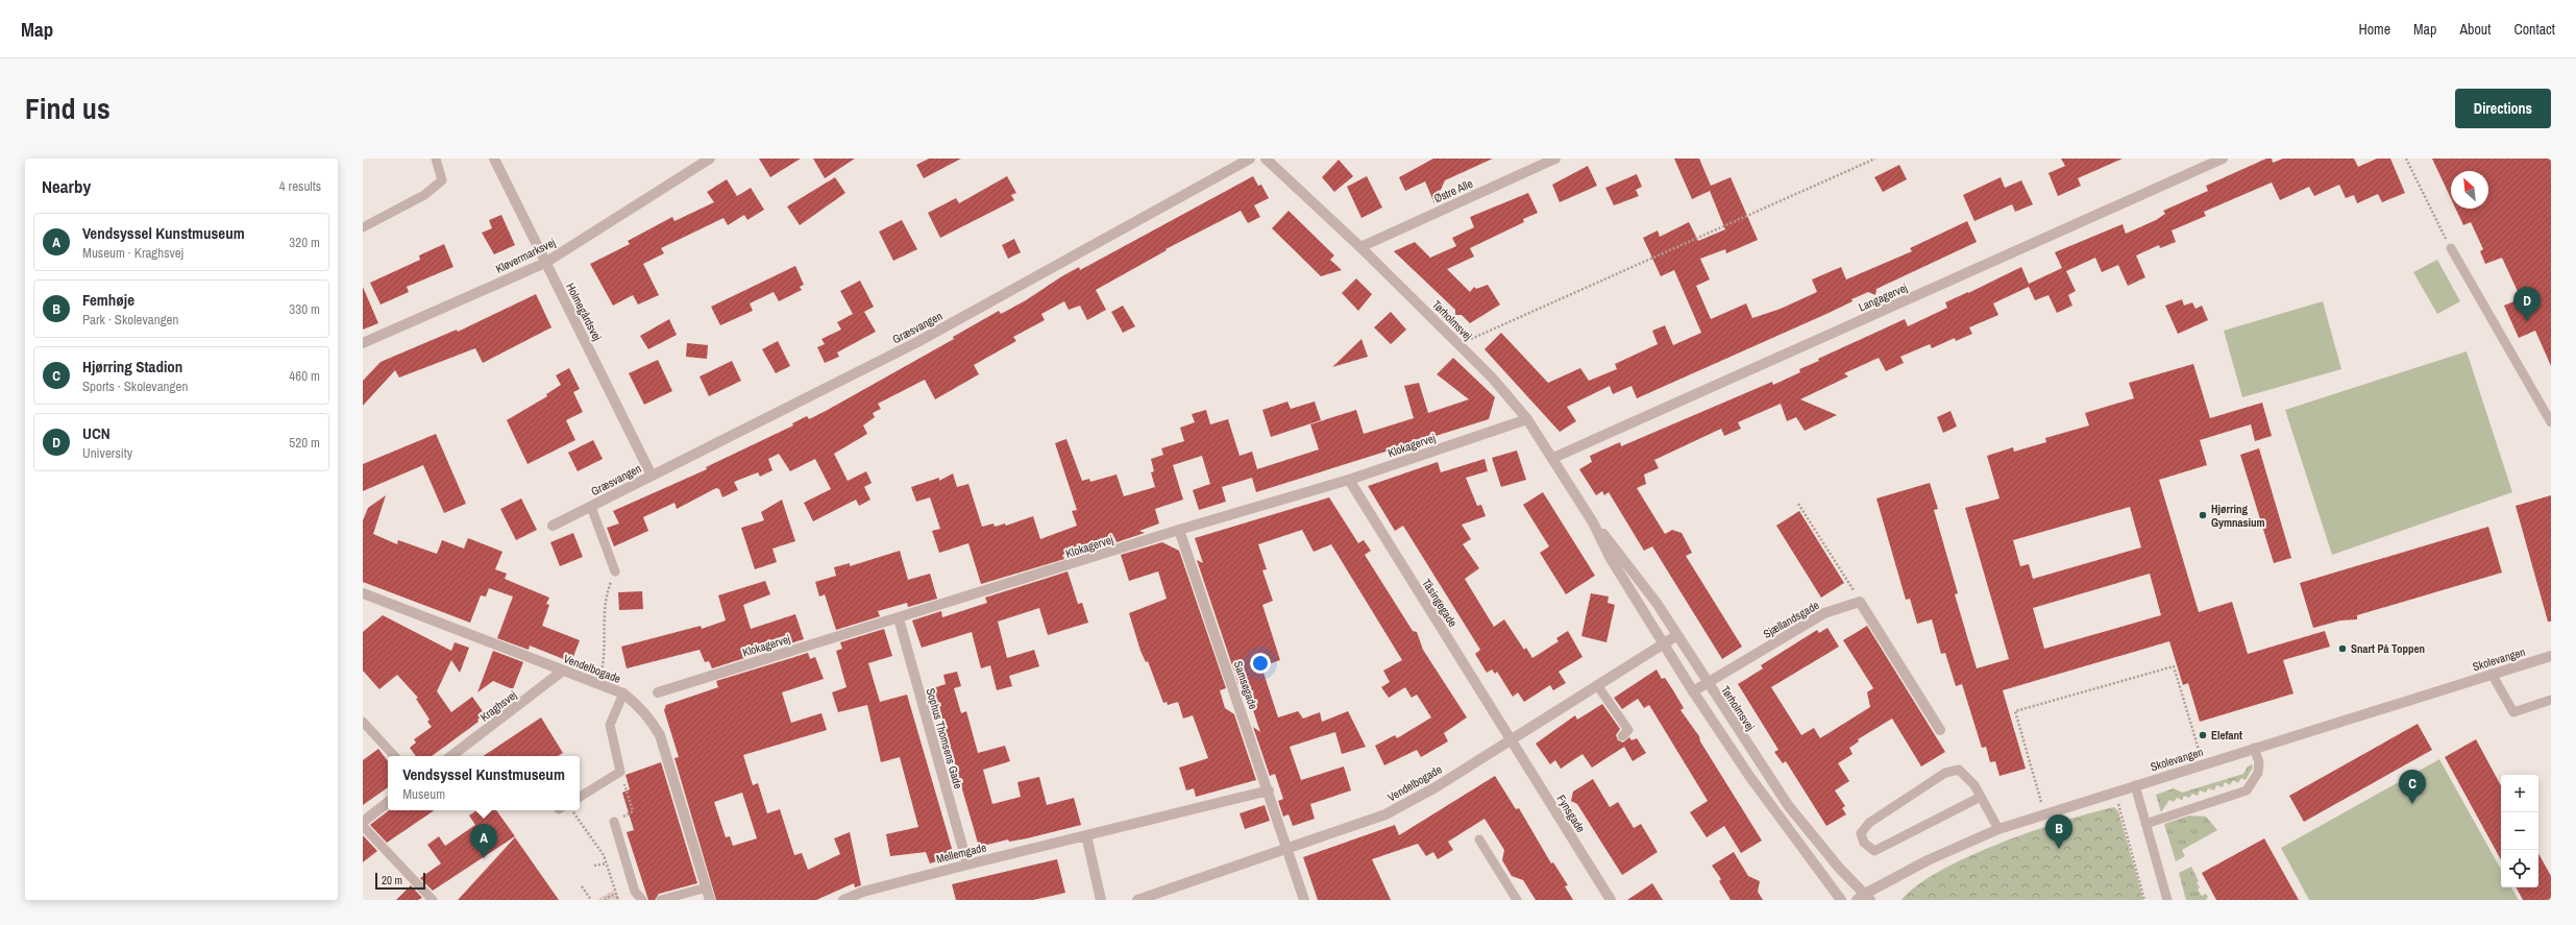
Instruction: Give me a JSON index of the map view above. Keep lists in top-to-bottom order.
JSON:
{
  "streets": {
    "street": [
      "Østre Alle",
      "Kløvermarksvej",
      "Langagervej",
      "Holmegårdsvej",
      "Tørholmsvej",
      "Græsvangen",
      "Klokagervej",
      "Tåsingegade",
      "Sjællandsgade",
      "Skolevangen",
      "Vendelbogade",
      "Samsøgade",
      "Kraghsvej",
      "Sophus Thomsens Gade",
      "Fynsgade",
      "Mellemgade"
    ]
  },
  "crossings": [
    ["Østre Alle", "Tørholmsvej"],
    ["Kløvermarksvej", "Holmegårdsvej"],
    ["Langagervej", "Tørholmsvej"],
    ["Holmegårdsvej", "Græsvangen"],
    ["Tørholmsvej", "Klokagervej"],
    ["Tørholmsvej", "Sjællandsgade"],
    ["Tørholmsvej", "Skolevangen"],
    ["Tørholmsvej", "Vendelbogade"],
    ["Klokagervej", "Tåsingegade"],
    ["Klokagervej", "Samsøgade"],
    ["Klokagervej", "Sophus Thomsens Gade"],
    ["Tåsingegade", "Vendelbogade"],
    ["Tåsingegade", "Fynsgade"],
    ["Vendelbogade", "Samsøgade"],
    ["Vendelbogade", "Kraghsvej"],
    ["Vendelbogade", "Fynsgade"],
    ["Samsøgade", "Mellemgade"],
    ["Sophus Thomsens Gade", "Mellemgade"]
  ],
  "places": ["Hjørring Gymnasium", "Snart På Toppen", "Elefant"],
  "scale_bar": "20 m",
  "north": "top left",
  "page": {
    "header": "Map",
    "nav": [
      "Home",
      "Map",
      "About",
      "Contact"
    ],
    "title": "Find us",
    "buttons": "Directions",
    "heading": ["Nearby", "4 results"],
    "list": [
      {
        "mark": "A",
        "name": "Vendsyssel Kunstmuseum",
        "note": "Museum · Kraghsvej",
        "value": "320 m"
      },
      {
        "mark": "B",
        "name": "Femhøje",
        "note": "Park · Skolevangen",
        "value": "330 m"
      },
      {
        "mark": "C",
        "name": "Hjørring Stadion",
        "note": "Sports · Skolevangen",
        "value": "460 m"
      },
      {
        "mark": "D",
        "name": "UCN",
        "note": "University",
        "value": "520 m"
      }
    ],
    "pins": [
      "D",
      "C",
      "B",
      "A"
    ],
    "popup": ["Vendsyssel Kunstmuseum", "Museum"],
    "map_buttons": ["+", "−"],
    "scale": "20 m"
  }
}
